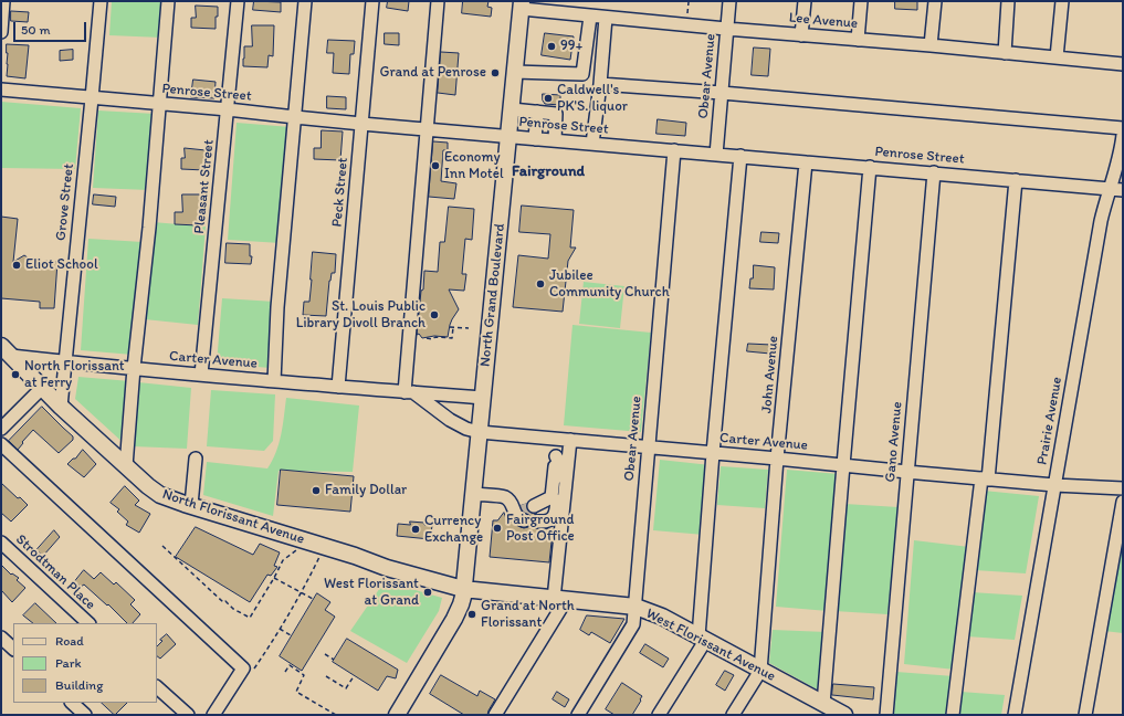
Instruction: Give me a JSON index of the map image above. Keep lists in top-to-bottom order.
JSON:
{
  "streets": {
    "main road": ["North Grand Boulevard", "North Florissant Avenue", "West Florissant Avenue"],
    "street": [
      "Lee Avenue",
      "Obear Avenue",
      "Penrose Street",
      "Pleasant Street",
      "Peck Street",
      "Grove Street",
      "Carter Avenue",
      "John Avenue",
      "Prairie Avenue",
      "Gano Avenue",
      "Strodtman Place"
    ]
  },
  "crossings": [
    ["Lee Avenue", "Obear Avenue"],
    ["Lee Avenue", "North Grand Boulevard"],
    ["Obear Avenue", "Penrose Street"],
    ["Obear Avenue", "Carter Avenue"],
    ["Obear Avenue", "West Florissant Avenue"],
    ["Penrose Street", "Pleasant Street"],
    ["Penrose Street", "Peck Street"],
    ["Penrose Street", "Grove Street"],
    ["Penrose Street", "North Grand Boulevard"],
    ["Penrose Street", "John Avenue"],
    ["Penrose Street", "Prairie Avenue"],
    ["Penrose Street", "Gano Avenue"],
    ["Pleasant Street", "Carter Avenue"],
    ["Peck Street", "Carter Avenue"],
    ["Grove Street", "Carter Avenue"],
    ["Grove Street", "North Florissant Avenue"],
    ["North Grand Boulevard", "Carter Avenue"],
    ["North Grand Boulevard", "North Florissant Avenue"],
    ["North Grand Boulevard", "West Florissant Avenue"],
    ["Carter Avenue", "John Avenue"],
    ["Carter Avenue", "Prairie Avenue"],
    ["Carter Avenue", "Gano Avenue"],
    ["Carter Avenue", "North Florissant Avenue"],
    ["John Avenue", "West Florissant Avenue"],
    ["North Florissant Avenue", "West Florissant Avenue"]
  ],
  "districts": ["Fairground"],
  "places": [
    "99+",
    "Grand at Penrose",
    "Caldwell's PK'S. liquor",
    "Economy Inn Motel",
    "Eliot School",
    "Jubilee Community Church",
    "St. Louis Public Library Divoll Branch",
    "North Florissant at Ferry",
    "Family Dollar",
    "Fairground Post Office",
    "Currency Exchange",
    "West Florissant at Grand",
    "Grand at North Florissant"
  ],
  "legend": ["Road", "Park", "Building"],
  "scale_bar": "50 m"
}
